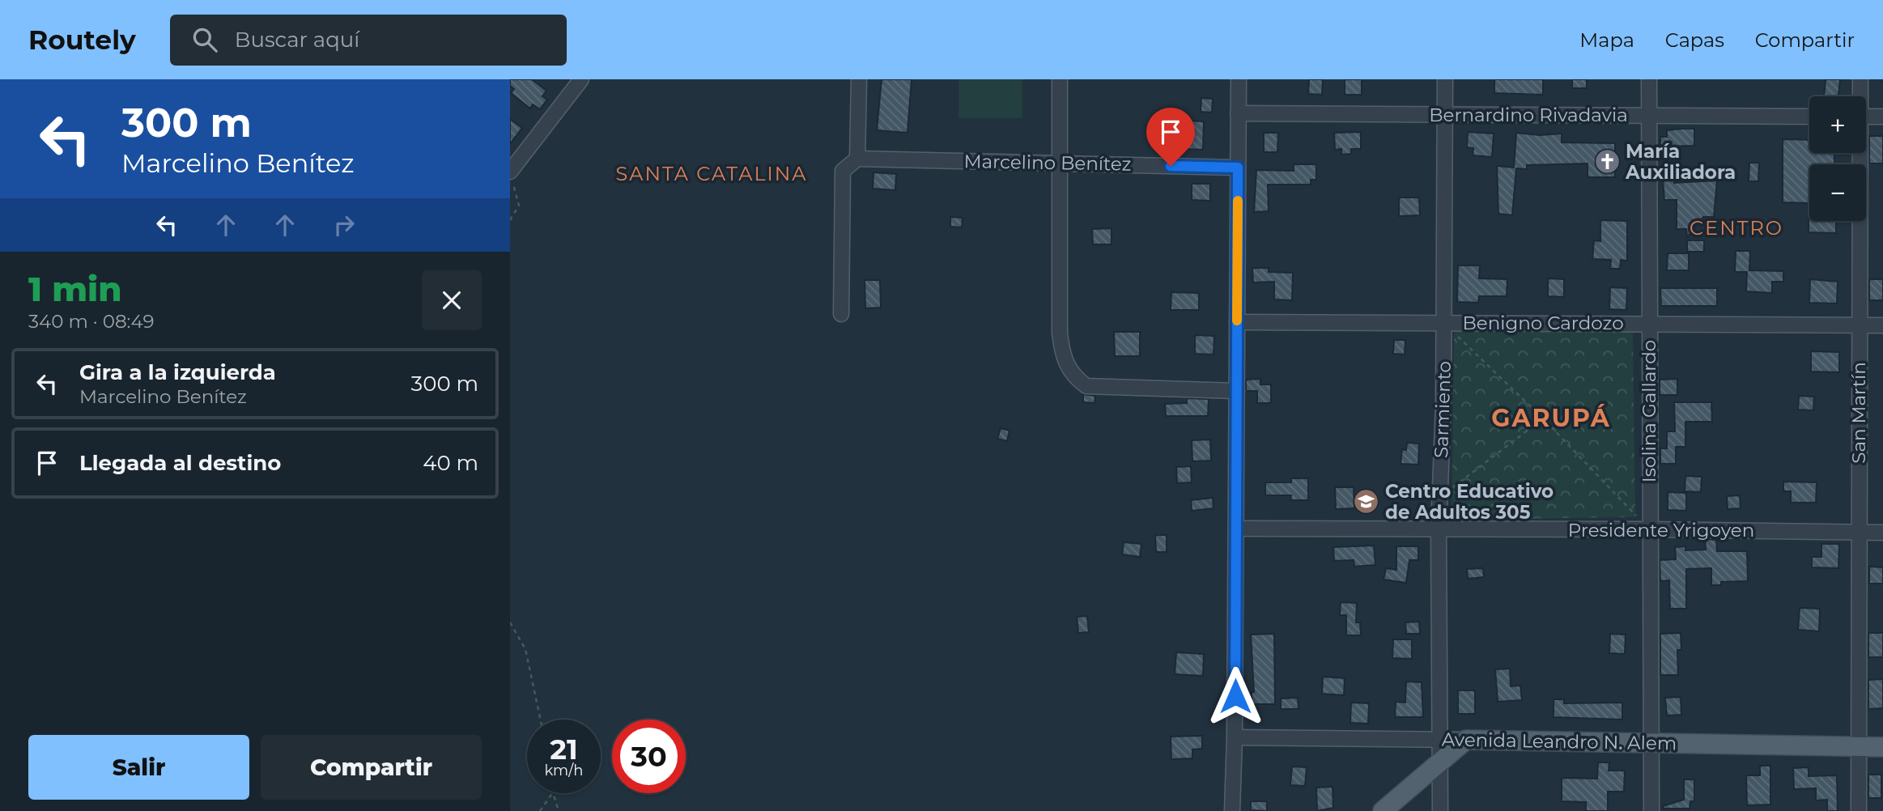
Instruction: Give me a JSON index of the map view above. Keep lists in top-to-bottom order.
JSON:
{
  "streets": {
    "main road": ["Avenida Leandro N. Alem"],
    "street": [
      "Bernardino Rivadavia",
      "Marcelino Benítez",
      "Benigno Cardozo",
      "Sarmiento",
      "Isolina Gallardo",
      "San Martín",
      "Presidente Yrigoyen"
    ]
  },
  "crossings": [
    ["Bernardino Rivadavia", "Sarmiento"],
    ["Bernardino Rivadavia", "Isolina Gallardo"],
    ["Benigno Cardozo", "Sarmiento"],
    ["Benigno Cardozo", "Isolina Gallardo"],
    ["Benigno Cardozo", "San Martín"],
    ["Sarmiento", "Presidente Yrigoyen"],
    ["Sarmiento", "Avenida Leandro N. Alem"],
    ["Isolina Gallardo", "Presidente Yrigoyen"],
    ["Isolina Gallardo", "Avenida Leandro N. Alem"],
    ["San Martín", "Presidente Yrigoyen"],
    ["San Martín", "Avenida Leandro N. Alem"]
  ],
  "districts": ["SANTA CATALINA", "CENTRO", "GARUPÁ"],
  "places": {
    "church": ["María Auxiliadora"],
    "school or university": ["Centro Educativo de Adultos 305"]
  },
  "page": {
    "header": "Routely",
    "search": "Buscar aquí",
    "nav": ["Mapa", "Capas", "Compartir"],
    "turn": ["300 m", "Marcelino Benítez"],
    "map_buttons": ["+", "−"],
    "heading": ["1 min", "340 m · 08:49"],
    "list": [
      {
        "name": "Gira a la izquierda",
        "note": "Marcelino Benítez",
        "value": "300 m"
      },
      {
        "name": "Llegada al destino",
        "value": "40 m"
      }
    ],
    "speed": "21 km/h",
    "limit": "30",
    "buttons": ["Salir", "Compartir"]
  }
}
